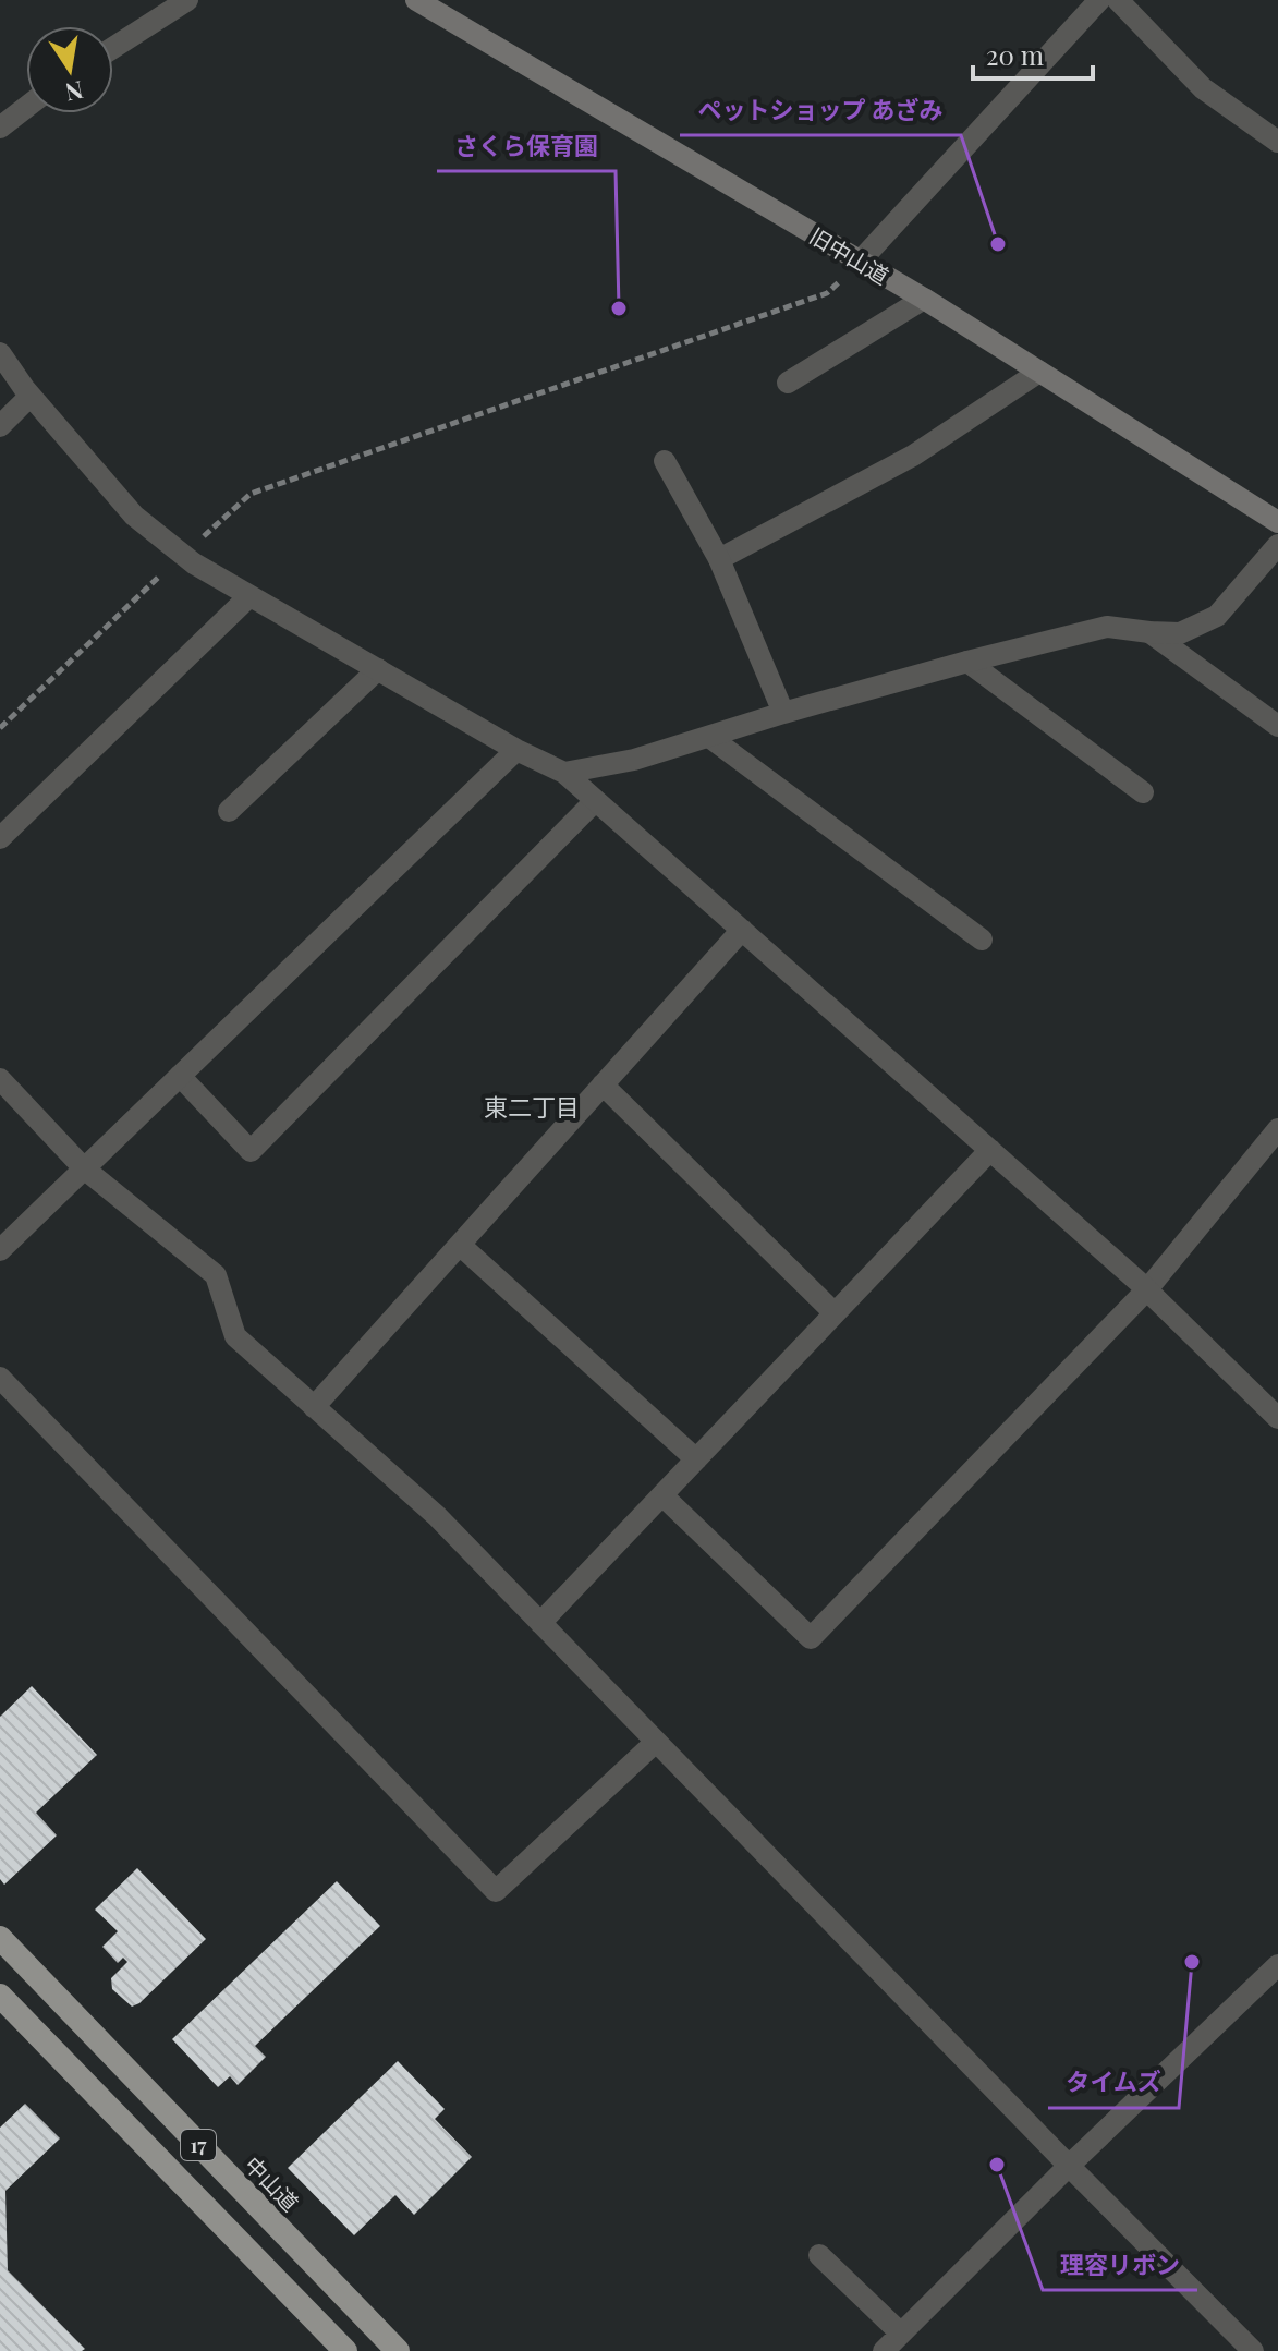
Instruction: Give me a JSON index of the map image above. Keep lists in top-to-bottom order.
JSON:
{
  "streets": {
    "highway": ["17", "中山道"],
    "main road": ["旧中山道"]
  },
  "districts": ["東二丁目"],
  "places": [
    "ペットショップ あざみ",
    "さくら保育園",
    "タイムズ",
    "理容リボン"
  ],
  "scale_bar": "20 m",
  "north": "bottom"
}
